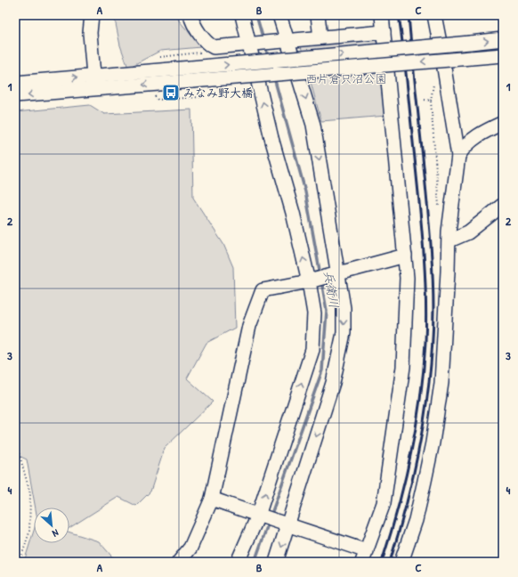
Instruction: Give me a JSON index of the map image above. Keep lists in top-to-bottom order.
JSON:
{
  "water": ["兵衛川"],
  "parks": ["西片倉只沼公園"],
  "places": {
    "bus stop": ["みなみ野大橋"]
  },
  "north": "bottom right",
  "grid": {
    "columns": ["A", "B", "C"],
    "rows": [
      "1",
      "2",
      "3",
      "4"
    ]
  }
}
